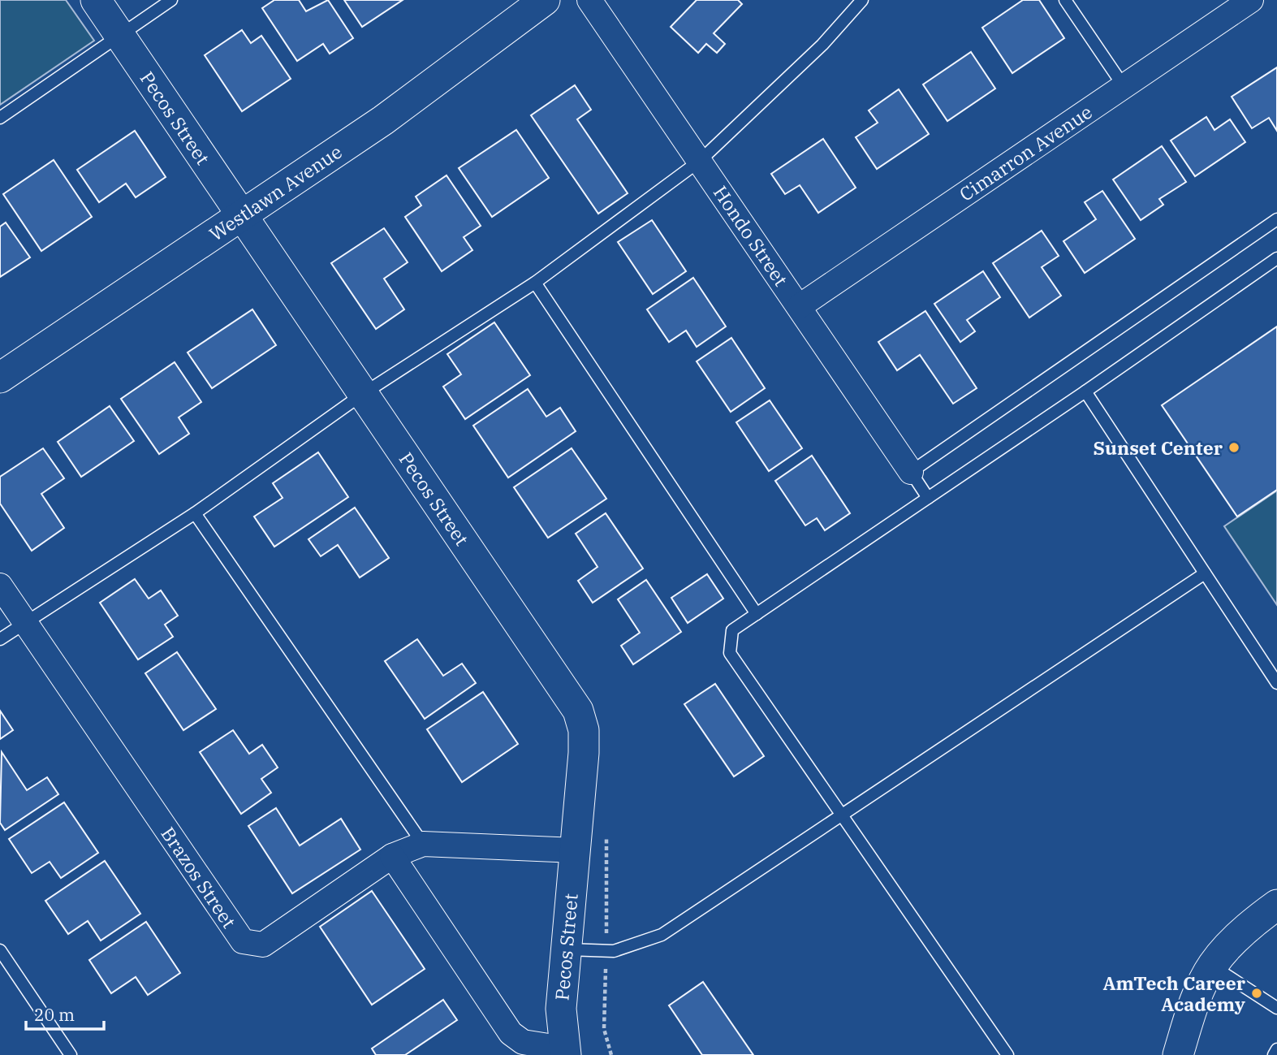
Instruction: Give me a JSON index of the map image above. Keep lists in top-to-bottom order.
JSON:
{
  "streets": {
    "street": [
      "Pecos Street",
      "Cimarron Avenue",
      "Westlawn Avenue",
      "Hondo Street",
      "Brazos Street"
    ]
  },
  "crossings": [
    ["Pecos Street", "Westlawn Avenue"],
    ["Cimarron Avenue", "Hondo Street"]
  ],
  "places": ["Sunset Center", "AmTech Career Academy"],
  "scale_bar": "20 m"
}
